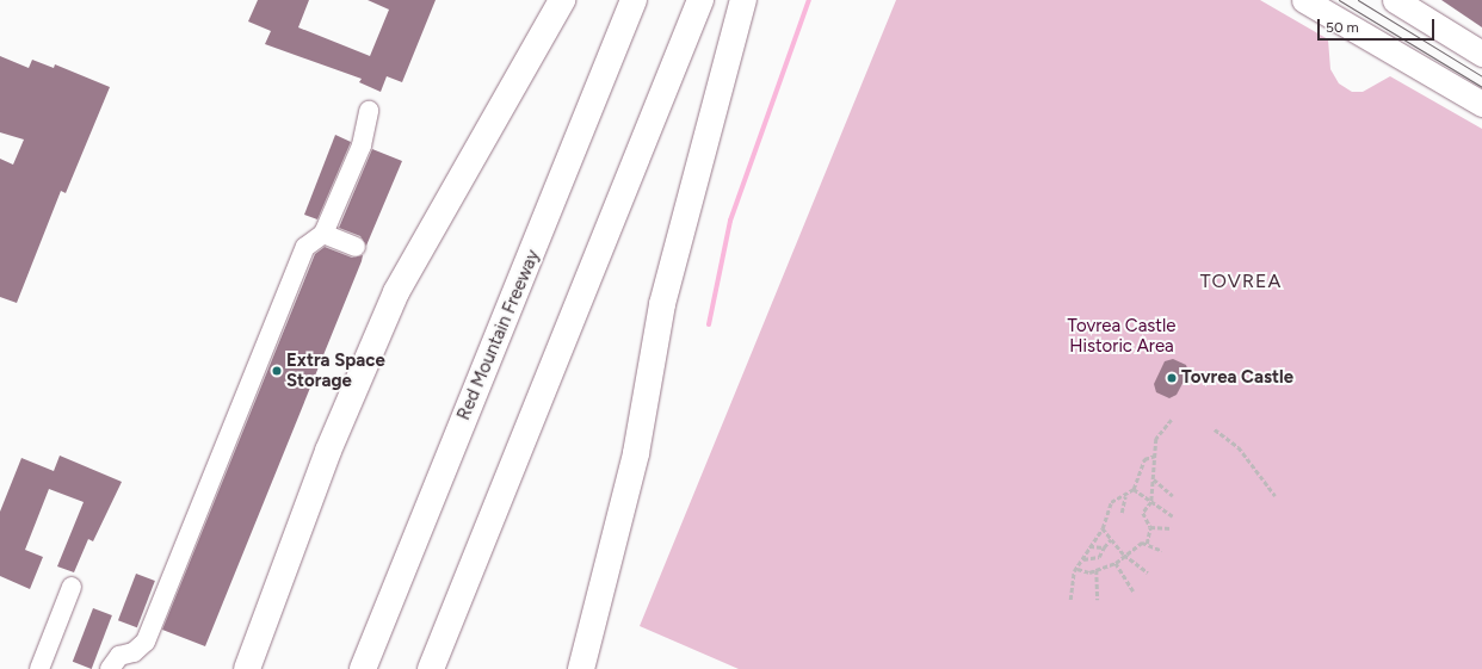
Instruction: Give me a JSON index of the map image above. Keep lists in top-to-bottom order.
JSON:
{
  "streets": {
    "highway": ["Red Mountain Freeway"]
  },
  "districts": ["TOVREA"],
  "parks": ["Tovrea Castle Historic Area"],
  "places": ["Extra Space Storage", "Tovrea Castle"],
  "scale_bar": "50 m"
}
